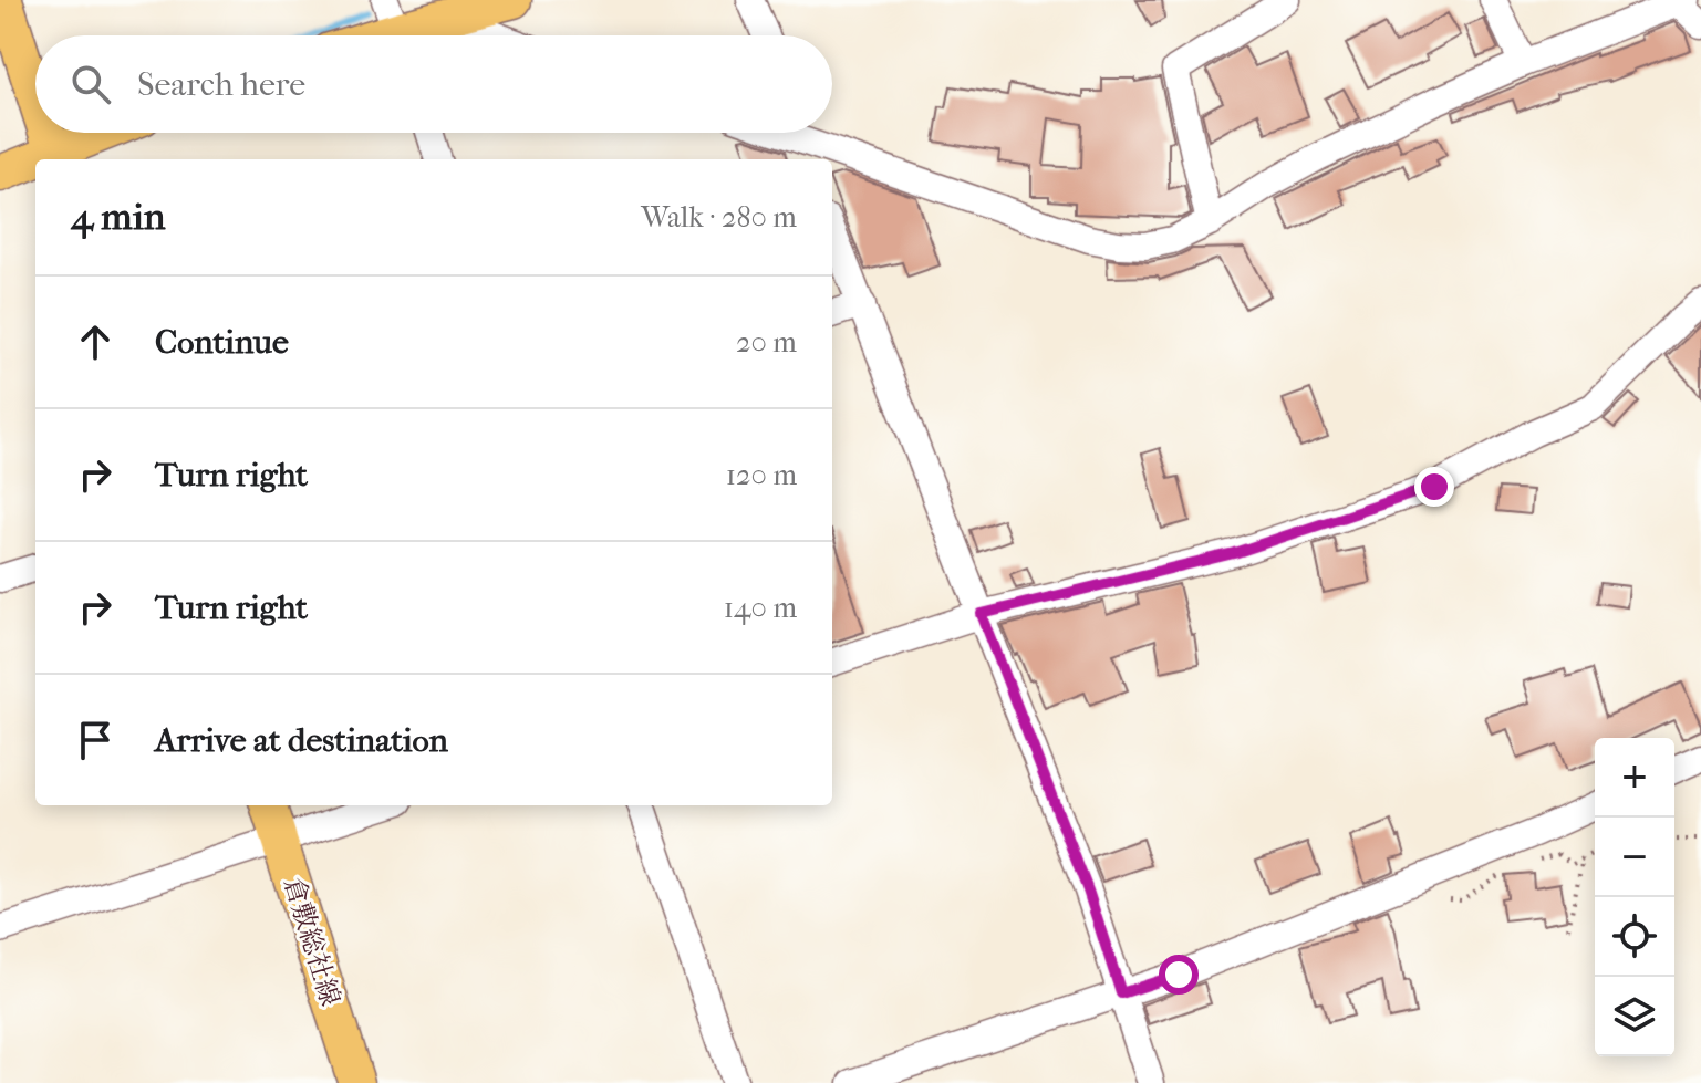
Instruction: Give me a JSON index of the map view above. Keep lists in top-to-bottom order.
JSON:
{
  "streets": {
    "main road": ["倉敷総社線"]
  },
  "page": {
    "search": "Search here",
    "heading": ["4 min", "Walk · 280 m"],
    "list": [
      ["Continue", "20 m"],
      ["Turn right", "120 m"],
      ["Turn right", "140 m"],
      "Arrive at destination"
    ],
    "map_buttons": ["+", "−"]
  }
}
